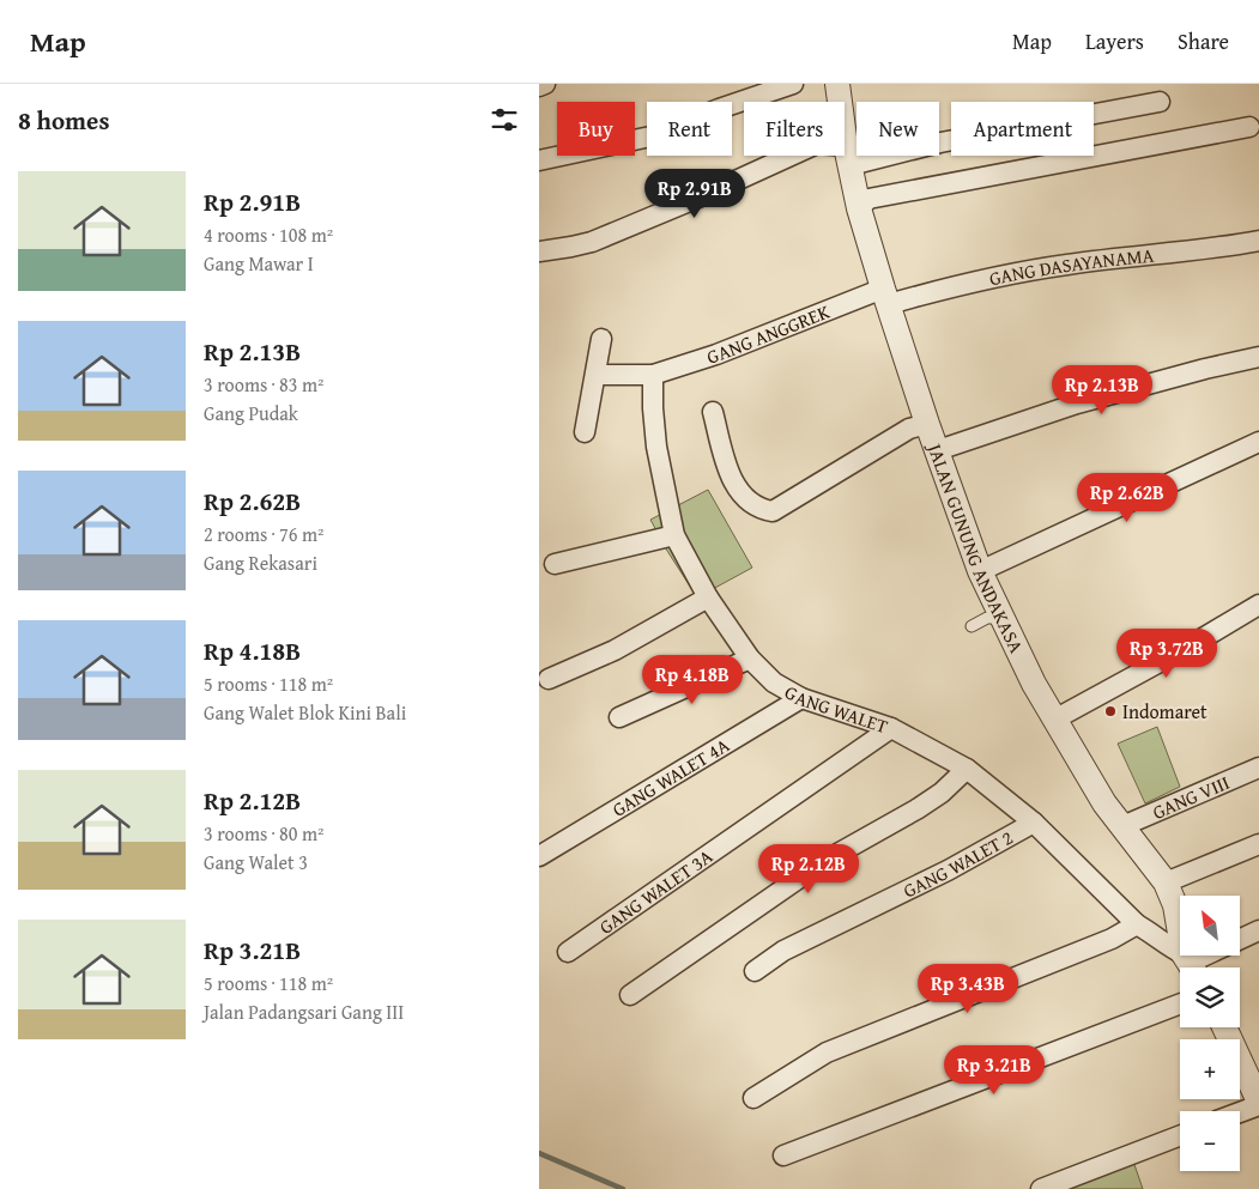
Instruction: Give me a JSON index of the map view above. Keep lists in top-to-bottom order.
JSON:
{
  "streets": {
    "street": [
      "GANG DASAYANAMA",
      "GANG ANGGREK",
      "JALAN GUNUNG ANDAKASA",
      "GANG WALET",
      "GANG WALET 4A",
      "GANG VIII",
      "GANG WALET 2",
      "GANG WALET 3A"
    ]
  },
  "crossings": [
    ["GANG DASAYANAMA", "GANG ANGGREK"],
    ["GANG DASAYANAMA", "JALAN GUNUNG ANDAKASA"],
    ["GANG ANGGREK", "JALAN GUNUNG ANDAKASA"],
    ["GANG ANGGREK", "GANG WALET"],
    ["JALAN GUNUNG ANDAKASA", "GANG WALET"],
    ["JALAN GUNUNG ANDAKASA", "GANG VIII"],
    ["GANG WALET", "GANG WALET 4A"],
    ["GANG WALET", "GANG WALET 2"],
    ["GANG WALET", "GANG WALET 3A"]
  ],
  "places": ["Indomaret"],
  "north": "top left",
  "page": {
    "header": "Map",
    "nav": ["Map", "Layers", "Share"],
    "heading": "8 homes",
    "chip": [
      "Buy",
      "Rent",
      "Filters",
      "New",
      "Apartment"
    ],
    "list": [
      {
        "name": "Rp 2.91B",
        "note": "4 rooms · 108 m² · Gang Mawar I"
      },
      {
        "name": "Rp 2.13B",
        "note": "3 rooms · 83 m² · Gang Pudak"
      },
      {
        "name": "Rp 2.62B",
        "note": "2 rooms · 76 m² · Gang Rekasari"
      },
      {
        "name": "Rp 4.18B",
        "note": "5 rooms · 118 m² · Gang Walet Blok Kini Bali"
      },
      {
        "name": "Rp 2.12B",
        "note": "3 rooms · 80 m² · Gang Walet 3"
      },
      {
        "name": "Rp 3.21B",
        "note": "5 rooms · 118 m² · Jalan Padangsari Gang III"
      }
    ],
    "price": [
      "Rp 2.91B",
      "Rp 2.13B",
      "Rp 2.62B",
      "Rp 3.72B",
      "Rp 4.18B",
      "Rp 2.12B",
      "Rp 3.43B",
      "Rp 3.21B"
    ],
    "map_buttons": ["+", "−"]
  }
}
